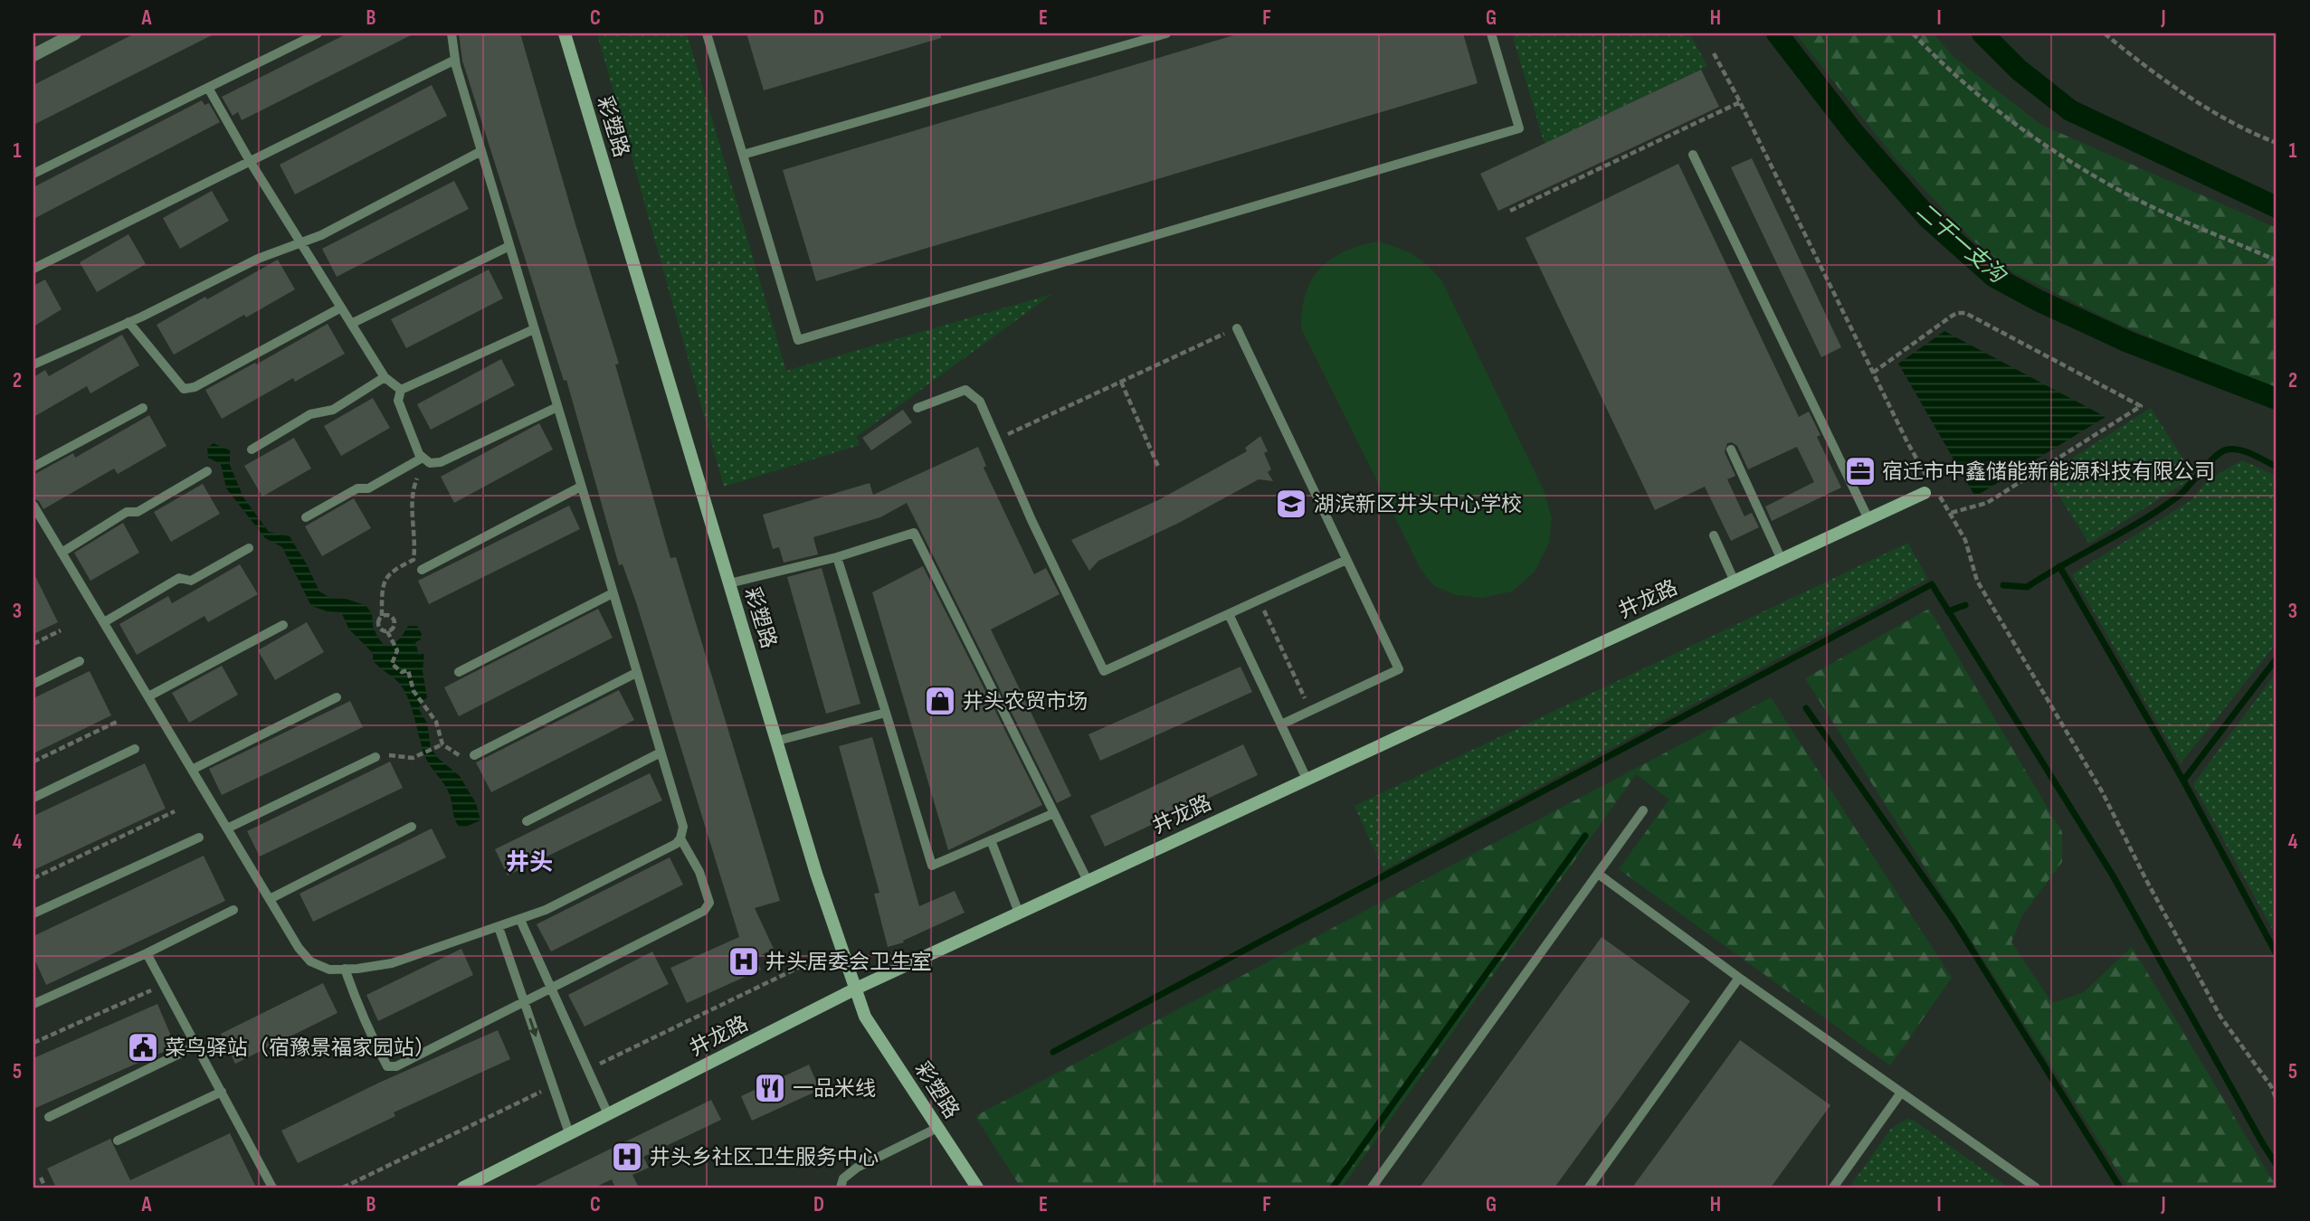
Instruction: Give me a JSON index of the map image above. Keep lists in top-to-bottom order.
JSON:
{
  "streets": {
    "street": ["彩塑路", "井龙路"]
  },
  "crossings": [
    ["彩塑路", "井龙路"]
  ],
  "districts": ["井头"],
  "water": ["二干一支沟"],
  "places": {
    "office": ["宿迁市中鑫储能新能源科技有限公司"],
    "school or university": ["湖滨新区井头中心学校"],
    "shop": ["井头农贸市场"],
    "hospital": ["井头居委会卫生室", "井头乡社区卫生服务中心"],
    "public building": ["菜鸟驿站（宿豫景福家园站）"],
    "restaurant": ["一品米线"]
  },
  "grid": {
    "columns": [
      "A",
      "B",
      "C",
      "D",
      "E",
      "F",
      "G",
      "H",
      "I",
      "J"
    ],
    "rows": [
      "1",
      "2",
      "3",
      "4",
      "5"
    ]
  }
}
